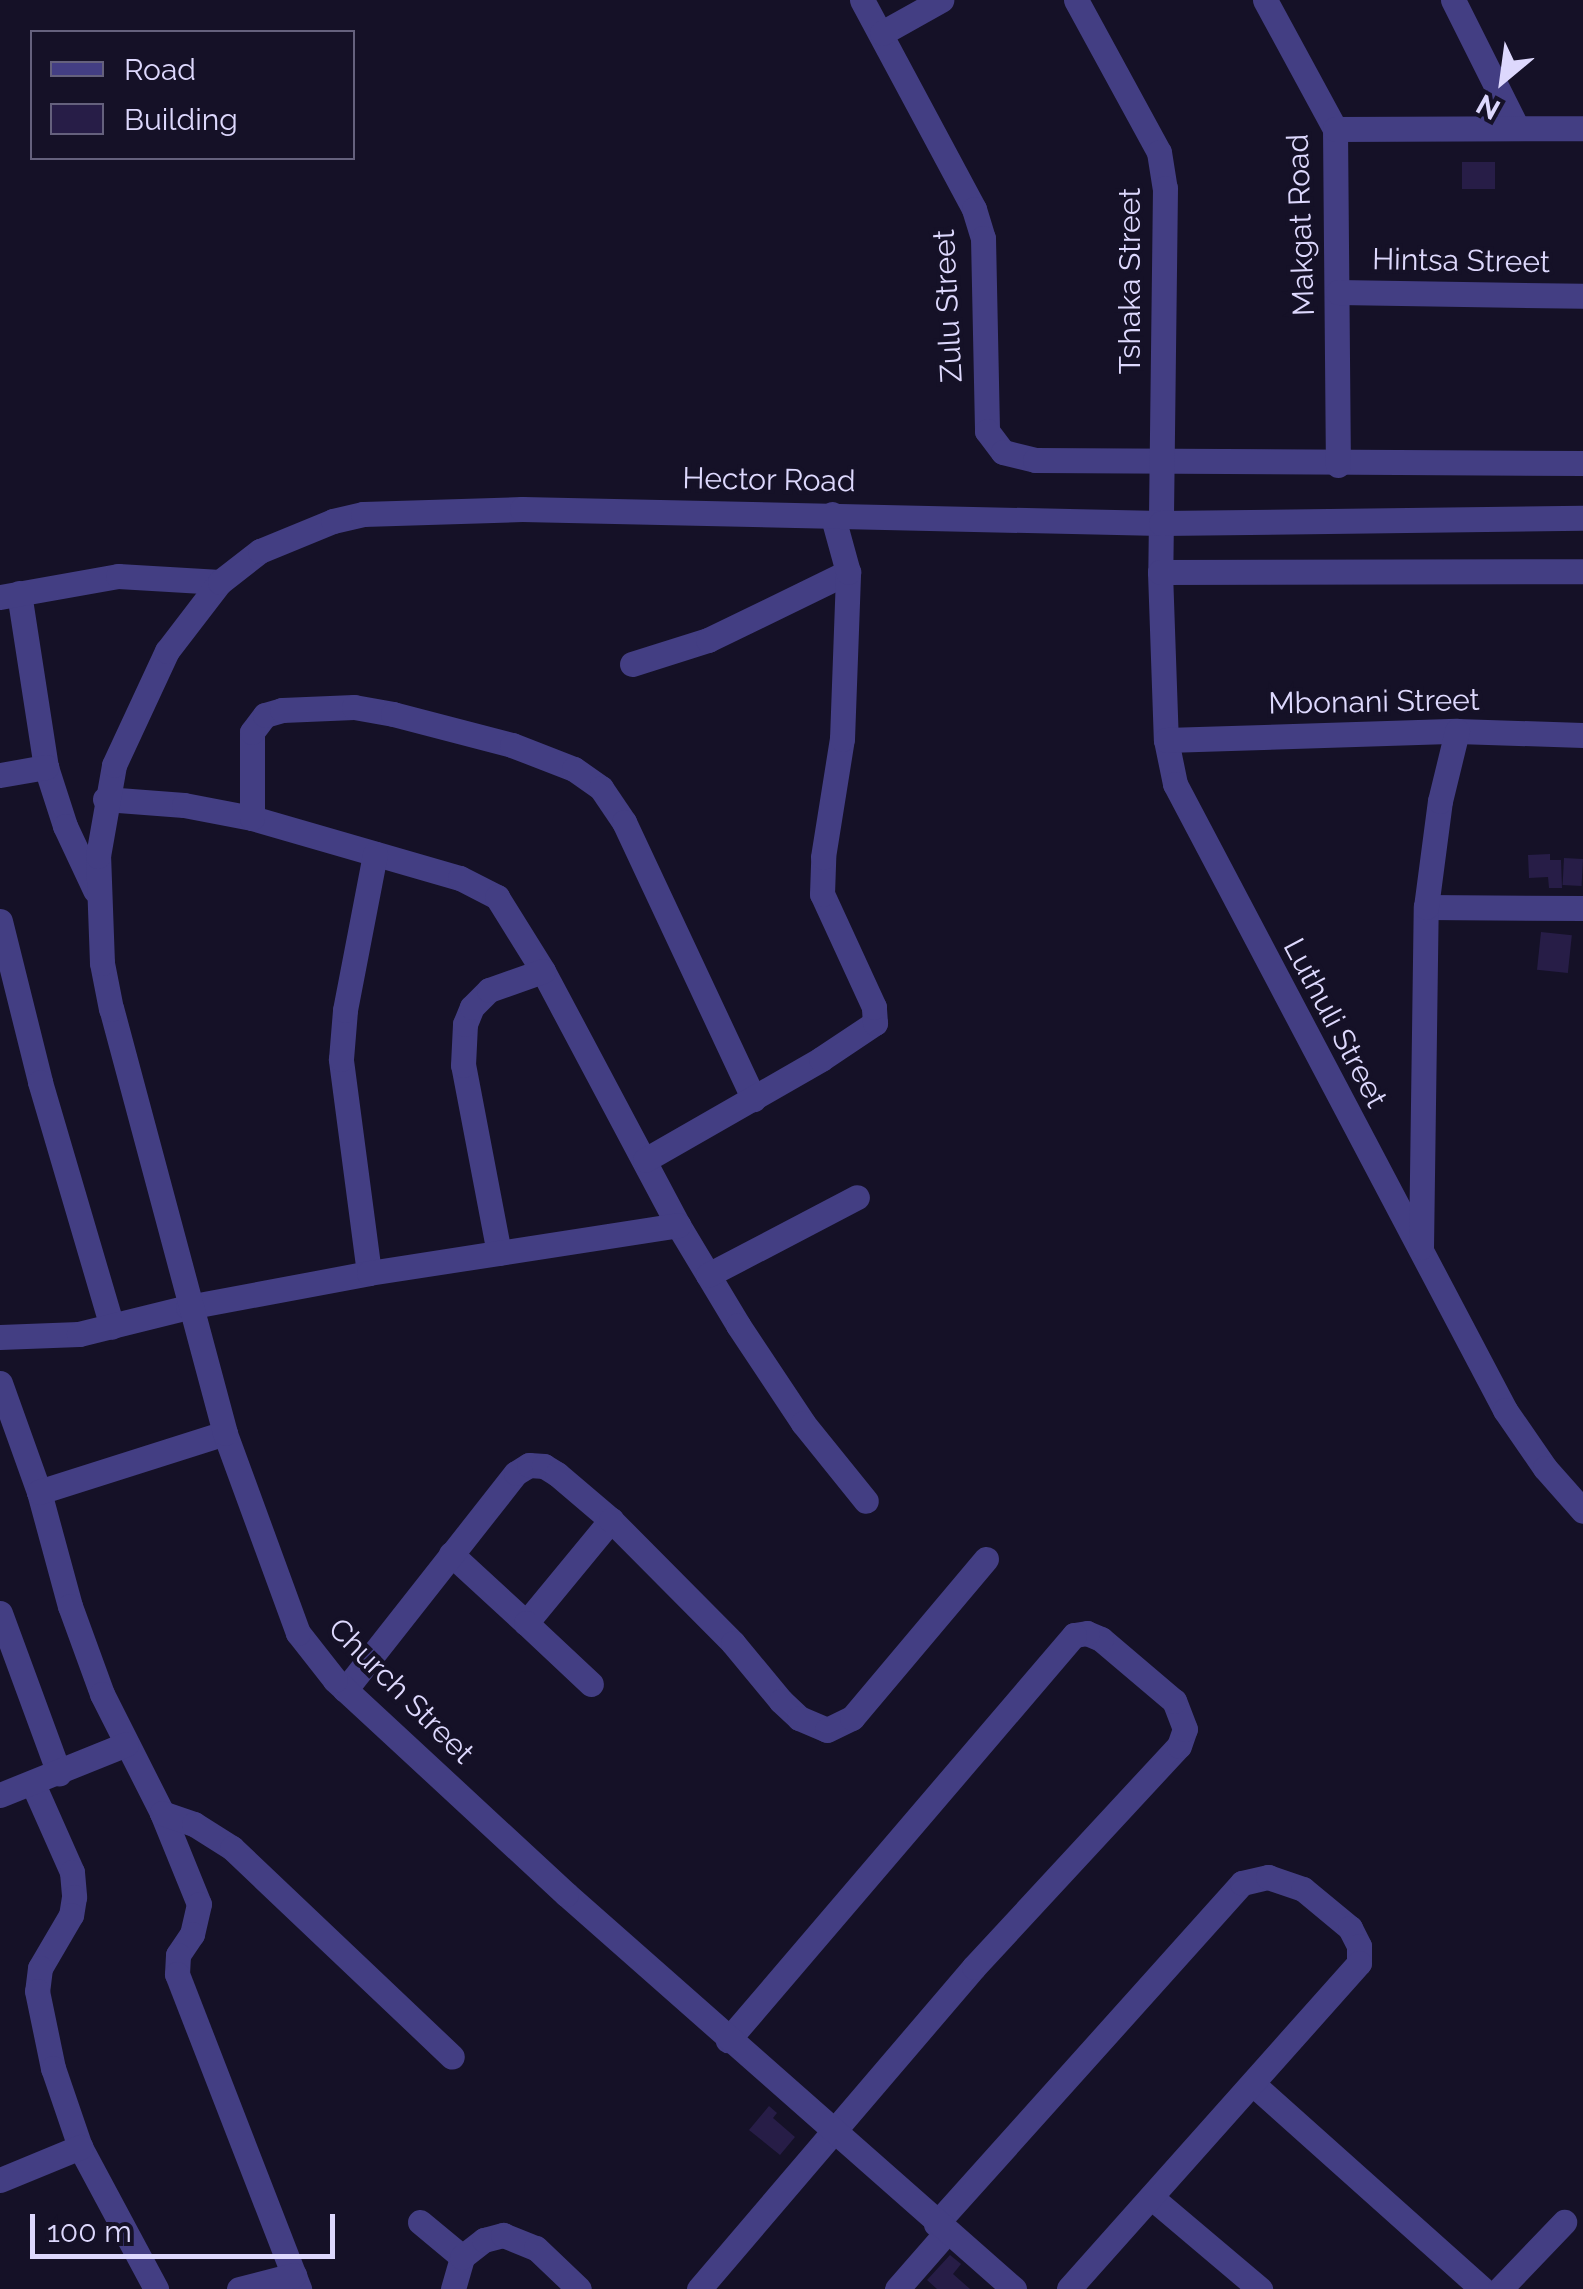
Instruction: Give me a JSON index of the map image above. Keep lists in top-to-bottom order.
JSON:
{
  "streets": {
    "street": [
      "Makgat Road",
      "Hintsa Street",
      "Tshaka Street",
      "Zulu Street",
      "Hector Road",
      "Mbonani Street",
      "Luthuli Street",
      "Church Street"
    ]
  },
  "crossings": [
    ["Makgat Road", "Hintsa Street"],
    ["Tshaka Street", "Zulu Street"],
    ["Tshaka Street", "Hector Road"],
    ["Tshaka Street", "Luthuli Street"],
    ["Hector Road", "Luthuli Street"],
    ["Hector Road", "Church Street"],
    ["Mbonani Street", "Luthuli Street"]
  ],
  "legend": ["Road", "Building"],
  "scale_bar": "100 m",
  "north": "bottom left"
}
